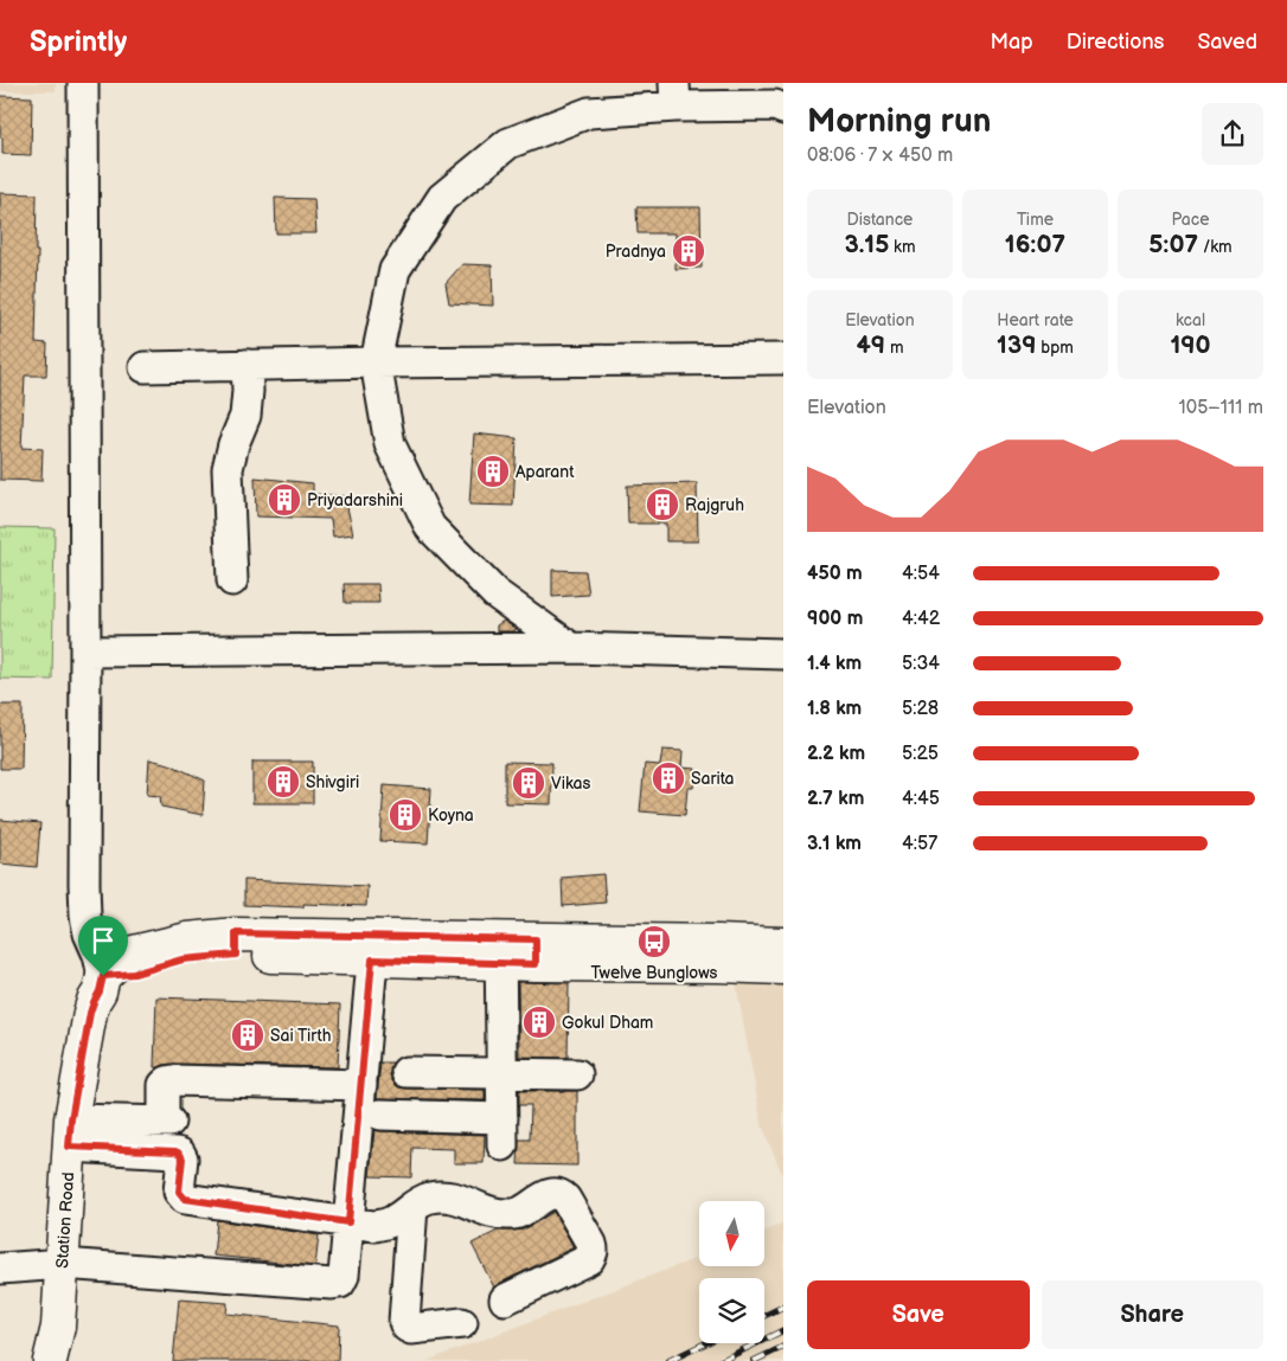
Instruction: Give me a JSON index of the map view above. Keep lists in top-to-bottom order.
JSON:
{
  "streets": {
    "main road": ["Station Road"]
  },
  "places": {
    "building": [
      "Pradnya",
      "Aparant",
      "Priyadarshini",
      "Rajgruh",
      "Sarita",
      "Shivgiri",
      "Vikas",
      "Koyna",
      "Gokul Dham",
      "Sai Tirth"
    ],
    "bus stop": ["Twelve Bunglows"]
  },
  "north": "bottom",
  "page": {
    "header": "Sprintly",
    "nav": ["Map", "Directions", "Saved"],
    "heading": ["Morning run", "08:06 · 7 × 450 m"],
    "stats": [
      ["Distance", "3.15 km"],
      ["Time", "16:07"],
      ["Pace", "5:07 /km"],
      ["Elevation", "49 m"],
      ["Heart rate", "139 bpm"],
      ["kcal", "190"]
    ],
    "chart": ["Elevation", "105–111 m"],
    "list": [
      {
        "name": "450 m",
        "note": "4:54"
      },
      {
        "name": "900 m",
        "note": "4:42"
      },
      {
        "name": "1.4 km",
        "note": "5:34"
      },
      {
        "name": "1.8 km",
        "note": "5:28"
      },
      {
        "name": "2.2 km",
        "note": "5:25"
      },
      {
        "name": "2.7 km",
        "note": "4:45"
      },
      {
        "name": "3.1 km",
        "note": "4:57"
      }
    ],
    "buttons": ["Save", "Share"]
  }
}
